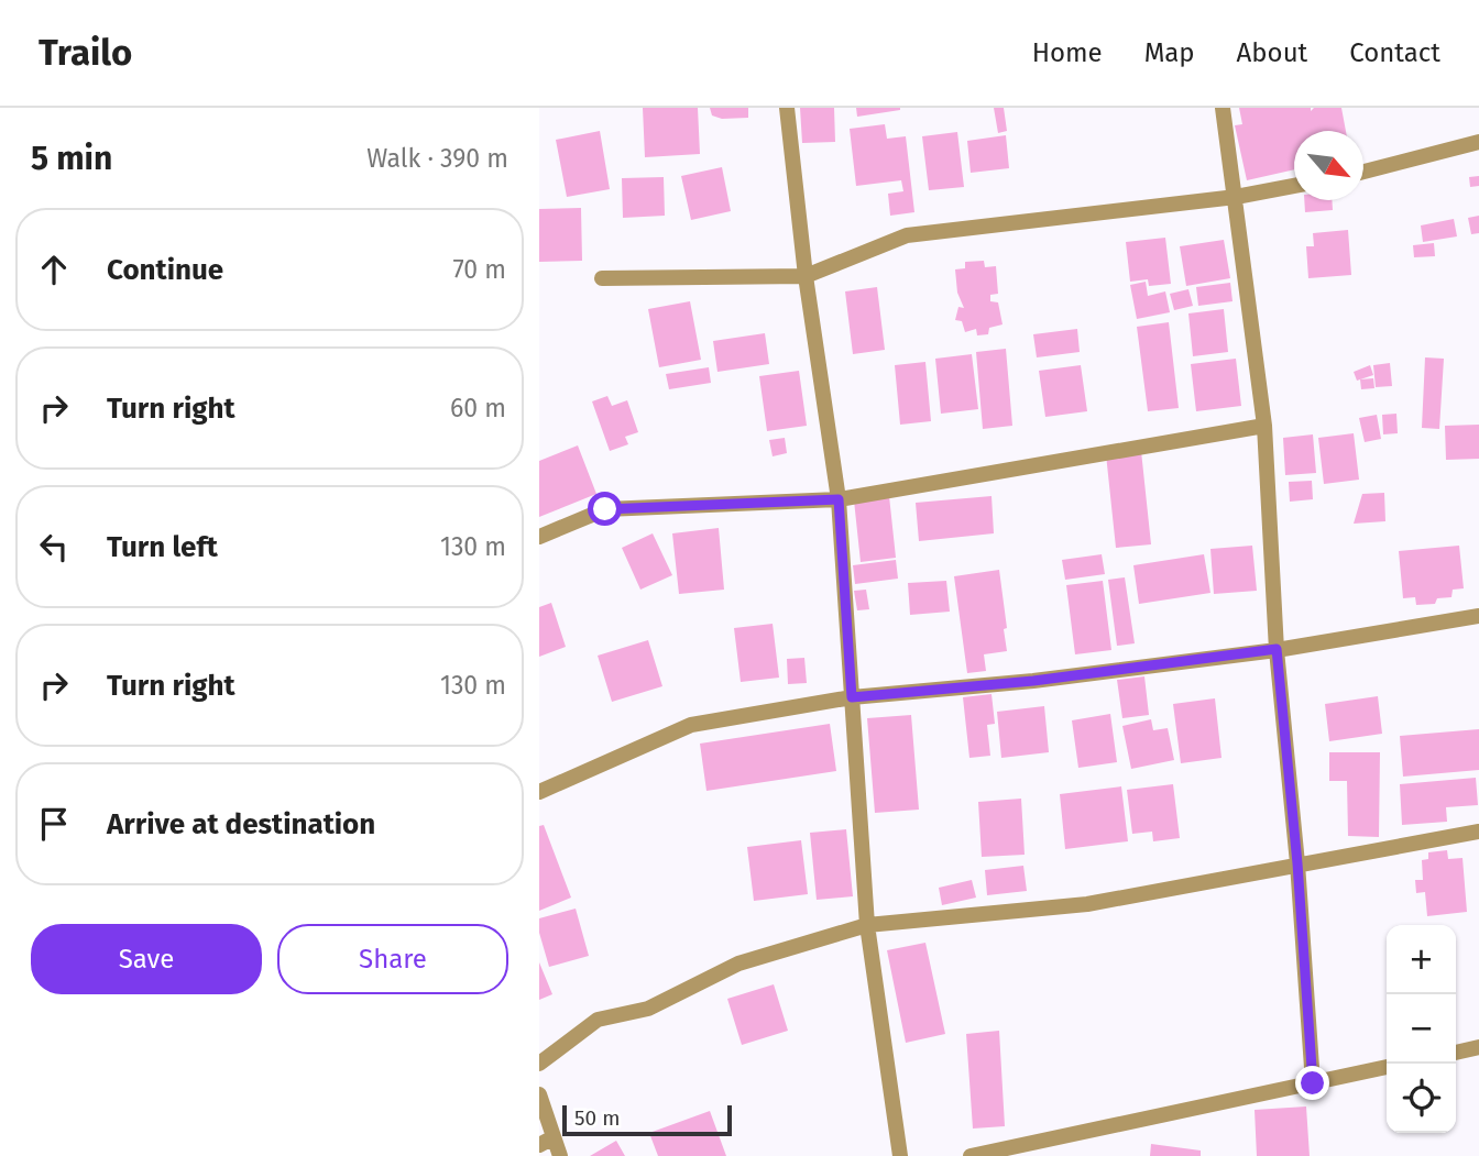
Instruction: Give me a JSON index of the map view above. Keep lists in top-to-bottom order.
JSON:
{
  "scale_bar": "50 m",
  "north": "bottom right",
  "page": {
    "header": "Trailo",
    "nav": [
      "Home",
      "Map",
      "About",
      "Contact"
    ],
    "heading": ["5 min", "Walk · 390 m"],
    "list": [
      ["Continue", "70 m"],
      ["Turn right", "60 m"],
      ["Turn left", "130 m"],
      ["Turn right", "130 m"],
      "Arrive at destination"
    ],
    "buttons": ["Save", "Share"],
    "map_buttons": ["+", "−"],
    "scale": "50 m"
  }
}
